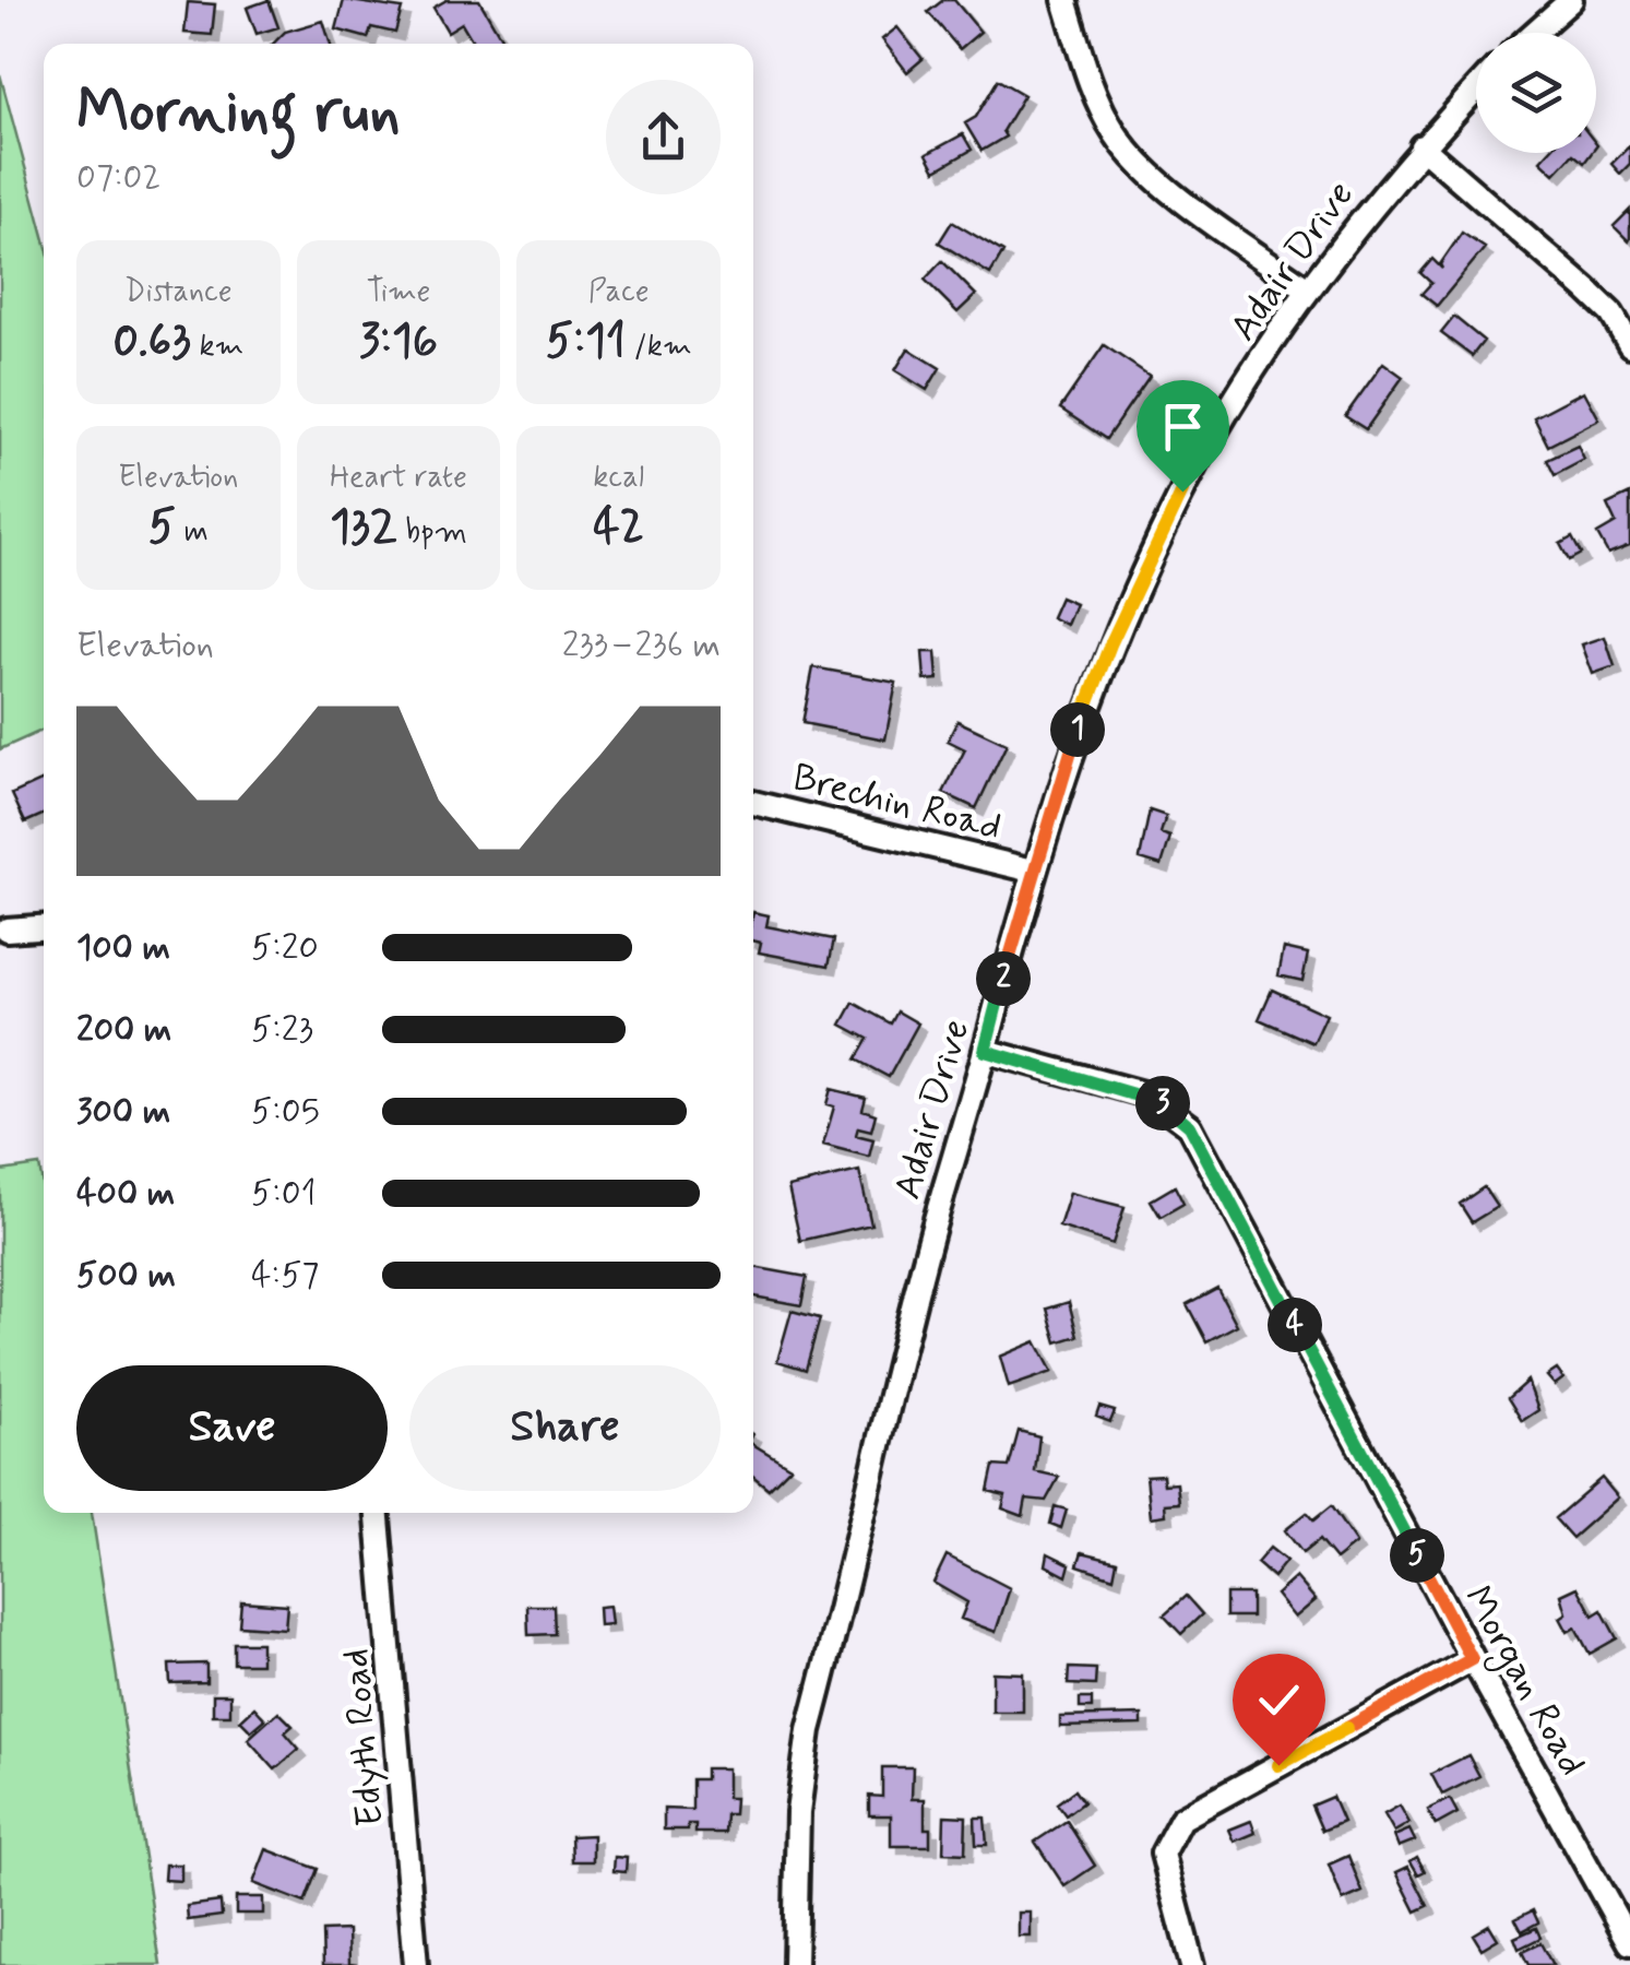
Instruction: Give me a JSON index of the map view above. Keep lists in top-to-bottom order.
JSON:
{
  "streets": {
    "street": [
      "Adair Drive",
      "Brechin Road",
      "Morgan Road",
      "Edyth Road"
    ]
  },
  "crossings": [
    ["Adair Drive", "Brechin Road"],
    ["Adair Drive", "Morgan Road"]
  ],
  "page": {
    "heading": ["Morning run", "07:02"],
    "stats": [
      ["Distance", "0.63 km"],
      ["Time", "3:16"],
      ["Pace", "5:11 /km"],
      ["Elevation", "5 m"],
      ["Heart rate", "132 bpm"],
      ["kcal", "42"]
    ],
    "chart": ["Elevation", "233–236 m"],
    "pins": [
      "1",
      "2",
      "3",
      "4",
      "5"
    ],
    "list": [
      {
        "name": "100 m",
        "note": "5:20"
      },
      {
        "name": "200 m",
        "note": "5:23"
      },
      {
        "name": "300 m",
        "note": "5:05"
      },
      {
        "name": "400 m",
        "note": "5:01"
      },
      {
        "name": "500 m",
        "note": "4:57"
      }
    ],
    "buttons": ["Save", "Share"]
  }
}
